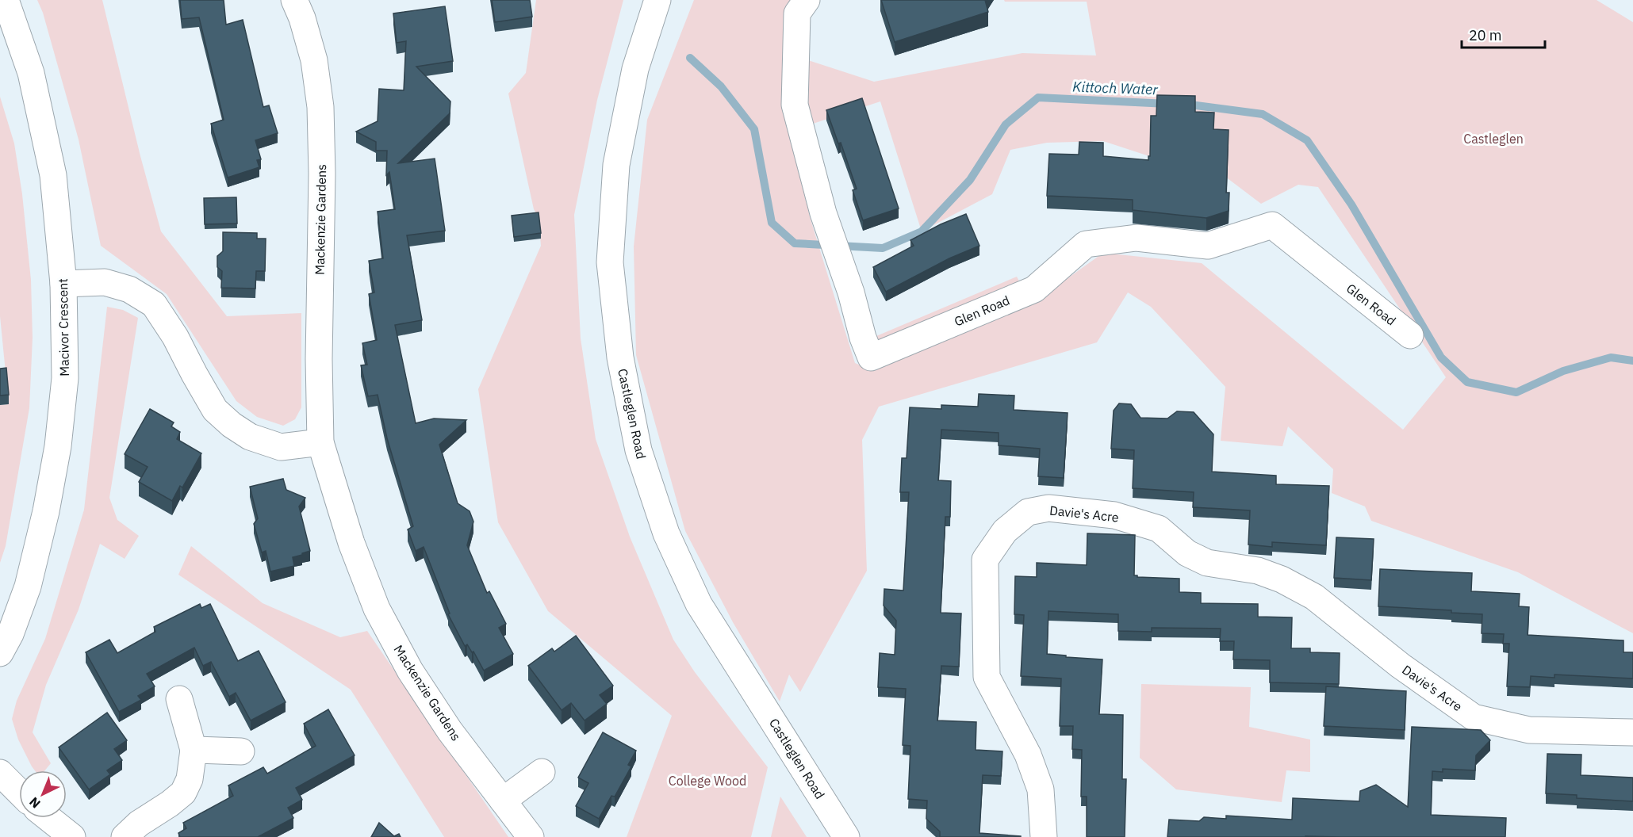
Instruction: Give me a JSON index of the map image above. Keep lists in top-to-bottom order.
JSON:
{
  "streets": {
    "street": [
      "Mackenzie Gardens",
      "Glen Road",
      "Macivor Crescent",
      "Castleglen Road",
      "Davie's Acre"
    ]
  },
  "water": ["Kittoch Water"],
  "parks": ["Castleglen", "College Wood"],
  "scale_bar": "20 m",
  "north": "bottom left"
}
